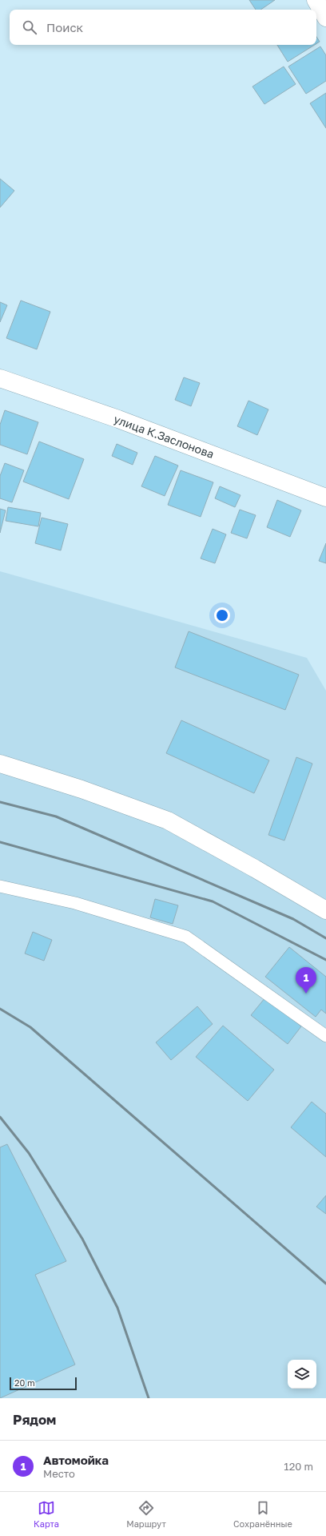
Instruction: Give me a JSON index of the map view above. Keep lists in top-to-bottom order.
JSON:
{
  "streets": {
    "street": ["улица К.Заслонова"]
  },
  "scale_bar": "20 m",
  "page": {
    "search": "Поиск",
    "pins": "1",
    "scale": "20 m",
    "heading": "Рядом",
    "list": [
      {
        "mark": "1",
        "name": "Автомойка",
        "note": "Место",
        "value": "120 m"
      }
    ],
    "nav": ["Карта", "Маршрут", "Сохранённые"]
  }
}
